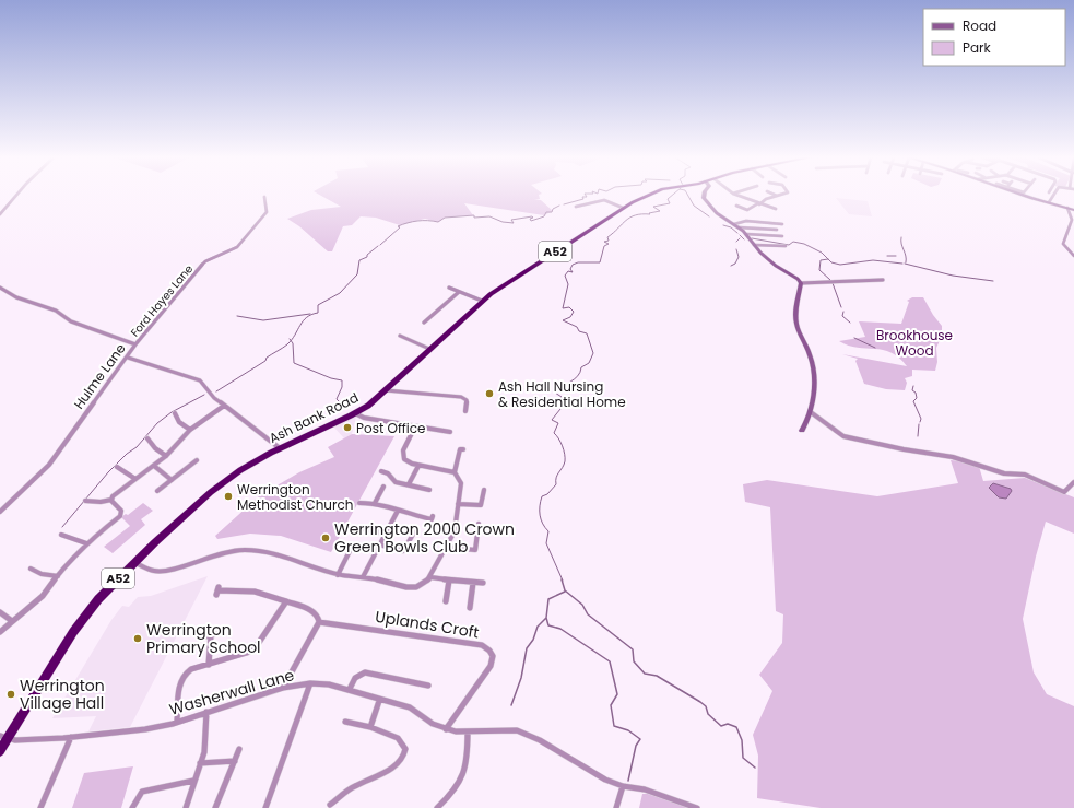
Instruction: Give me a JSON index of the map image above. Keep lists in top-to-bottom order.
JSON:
{
  "streets": {
    "highway": ["A52", "Ash Bank Road"],
    "street": [
      "Ford Hayes Lane",
      "Hulme Lane",
      "Uplands Croft",
      "Washerwall Lane"
    ]
  },
  "crossings": [
    ["Ford Hayes Lane", "Hulme Lane"],
    ["Ash Bank Road", "Washerwall Lane"],
    ["Uplands Croft", "Washerwall Lane"]
  ],
  "parks": ["Brookhouse Wood"],
  "places": [
    "Ash Hall Nursing & Residential Home",
    "Post Office",
    "Werrington Methodist Church",
    "Werrington 2000 Crown Green Bowls Club",
    "Werrington Primary School",
    "Werrington Village Hall"
  ],
  "legend": ["Road", "Park"]
}
